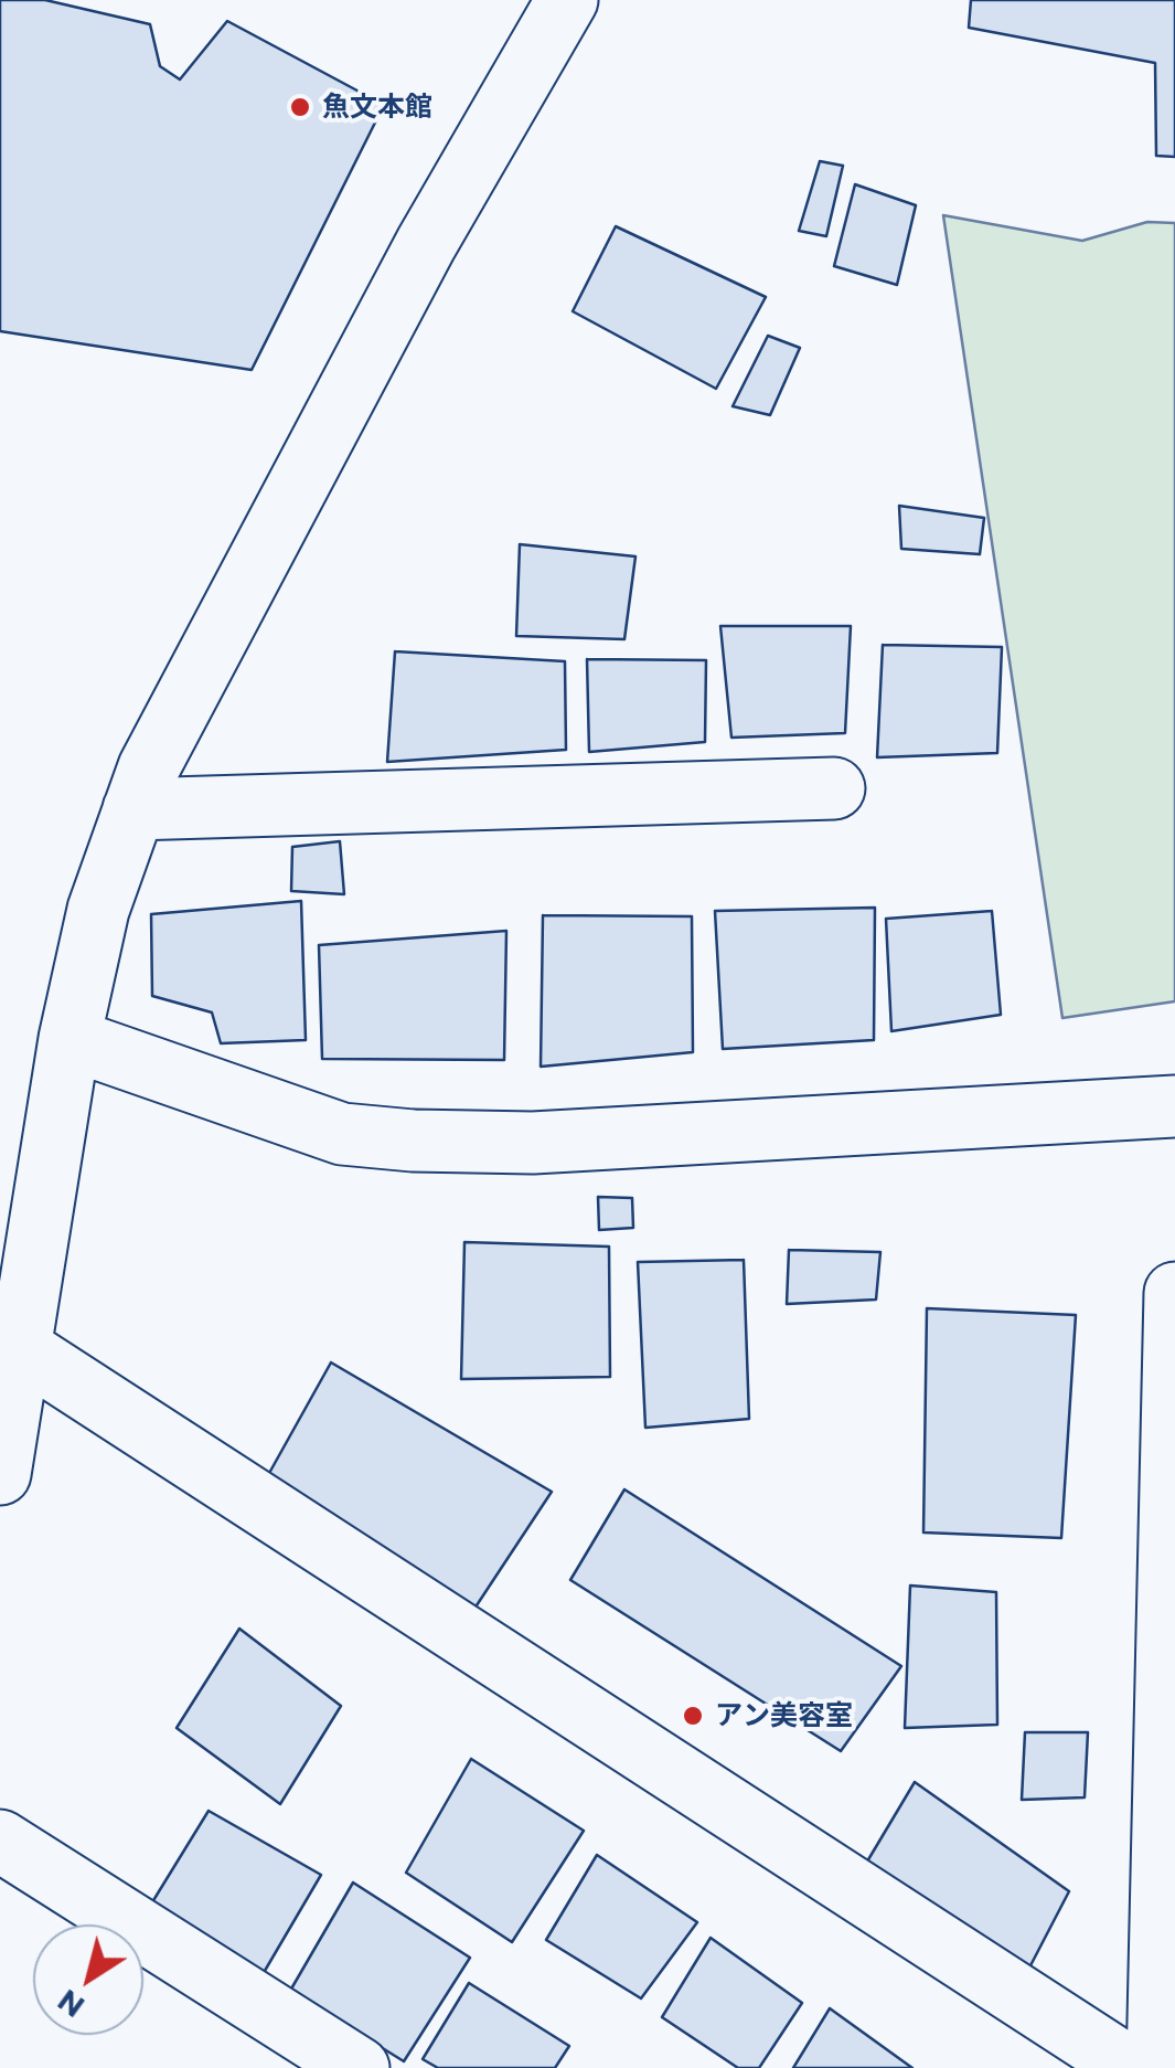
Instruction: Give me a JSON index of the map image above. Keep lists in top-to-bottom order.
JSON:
{
  "places": ["魚文本館", "アン美容室"],
  "north": "bottom left"
}
